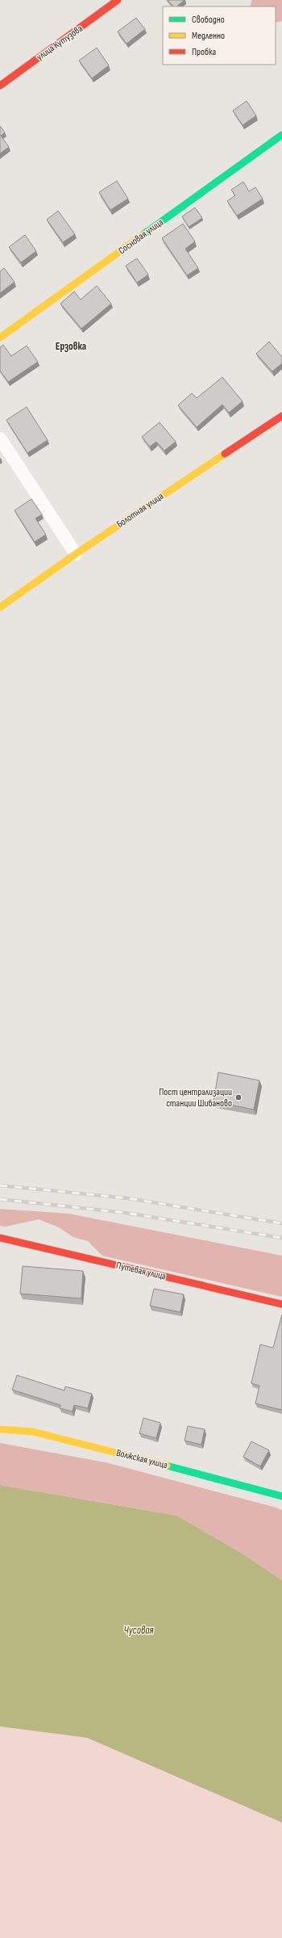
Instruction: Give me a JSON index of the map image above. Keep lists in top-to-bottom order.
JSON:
{
  "streets": {
    "street": [
      "улица Кутузова",
      "Сосновая улица",
      "Болотная улица",
      "Путевая улица",
      "Волжская улица"
    ]
  },
  "districts": ["Ерзовка"],
  "water": ["Чусовая"],
  "places": ["Пост централизации станции Шибаново"],
  "legend": ["Свободно", "Медленно", "Пробка"]
}
